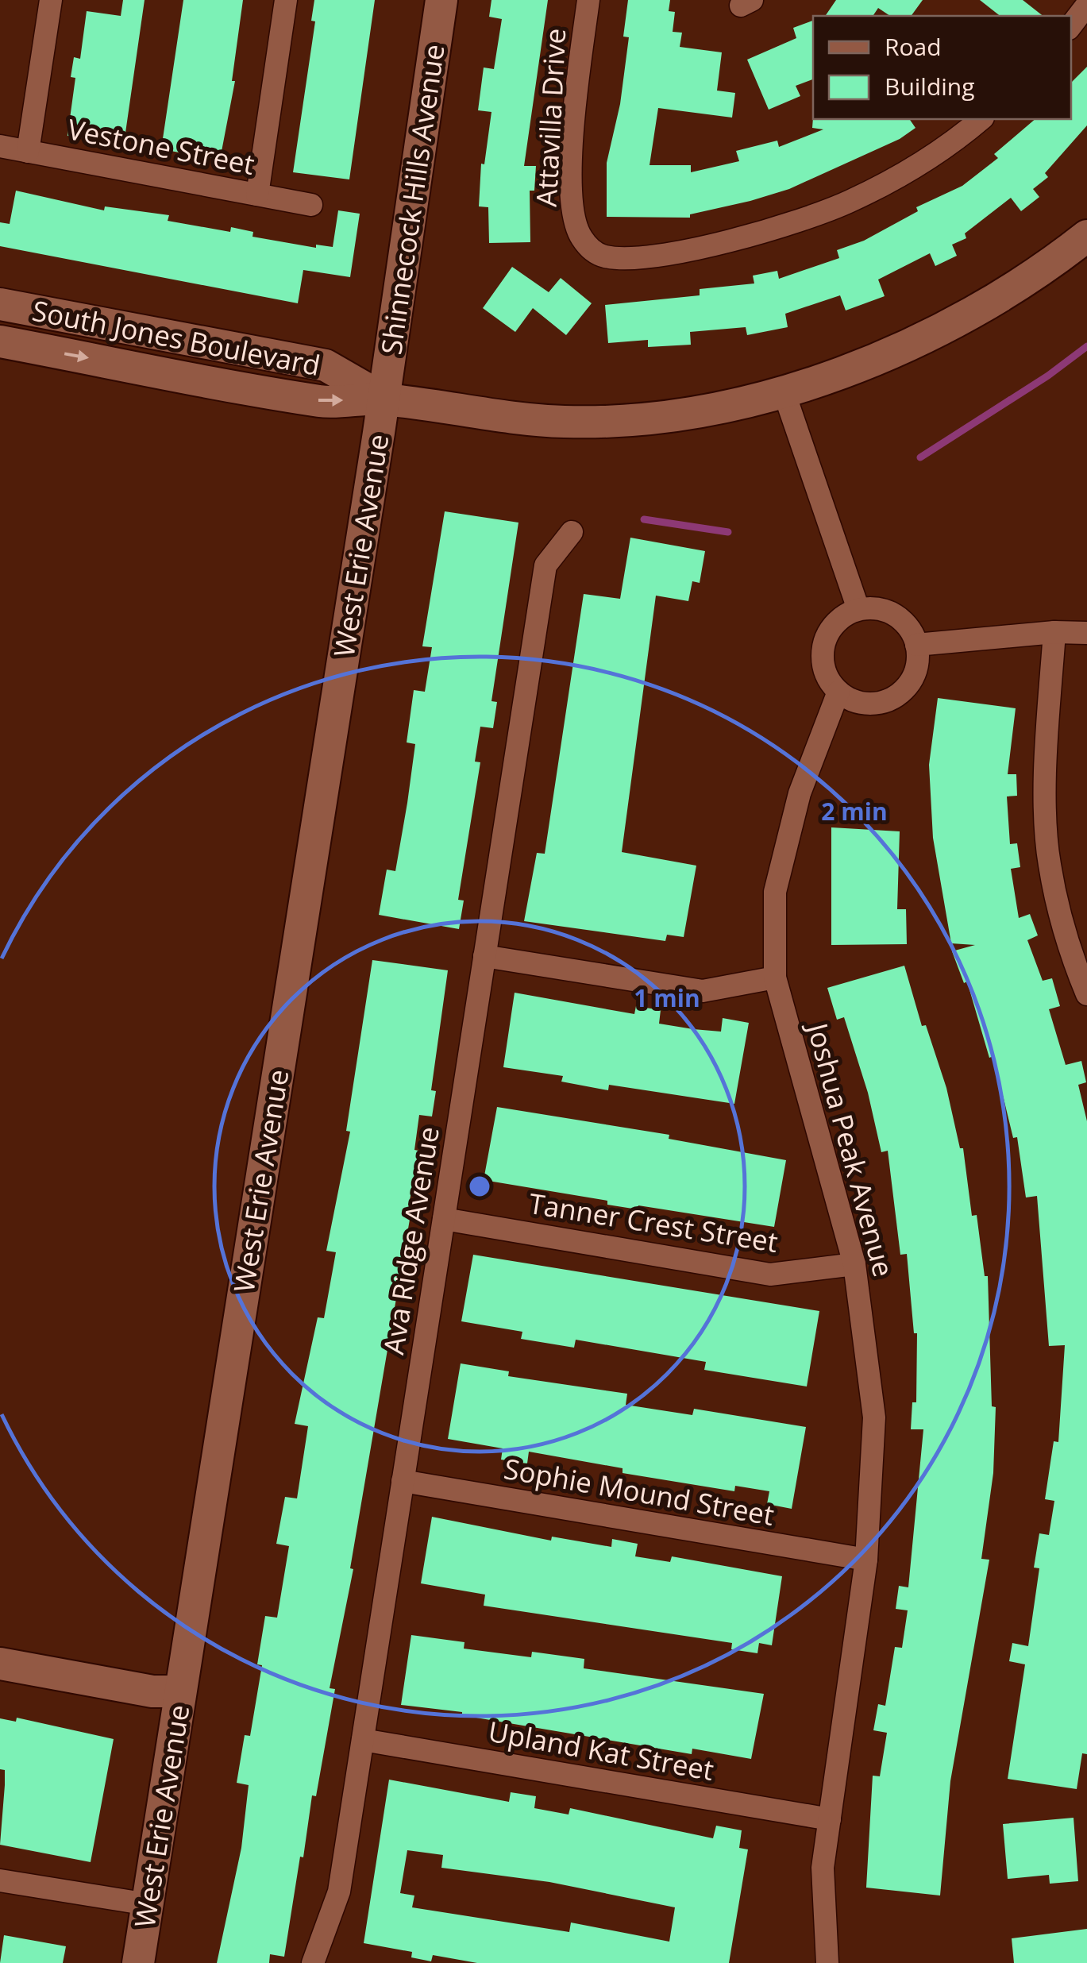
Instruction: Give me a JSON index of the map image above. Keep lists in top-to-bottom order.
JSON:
{
  "streets": {
    "street": [
      "Attavilla Drive",
      "Vestone Street",
      "Shinnecock Hills Avenue",
      "South Jones Boulevard",
      "West Erie Avenue",
      "Joshua Peak Avenue",
      "Tanner Crest Street",
      "Ava Ridge Avenue",
      "Sophie Mound Street",
      "Upland Kat Street"
    ]
  },
  "crossings": [
    ["Shinnecock Hills Avenue", "South Jones Boulevard"],
    ["Shinnecock Hills Avenue", "West Erie Avenue"],
    ["South Jones Boulevard", "West Erie Avenue"],
    ["Joshua Peak Avenue", "Tanner Crest Street"],
    ["Joshua Peak Avenue", "Sophie Mound Street"],
    ["Joshua Peak Avenue", "Upland Kat Street"],
    ["Tanner Crest Street", "Ava Ridge Avenue"],
    ["Ava Ridge Avenue", "Sophie Mound Street"],
    ["Ava Ridge Avenue", "Upland Kat Street"]
  ],
  "legend": ["Road", "Building"],
  "rings": ["2 min", "1 min"]
}
